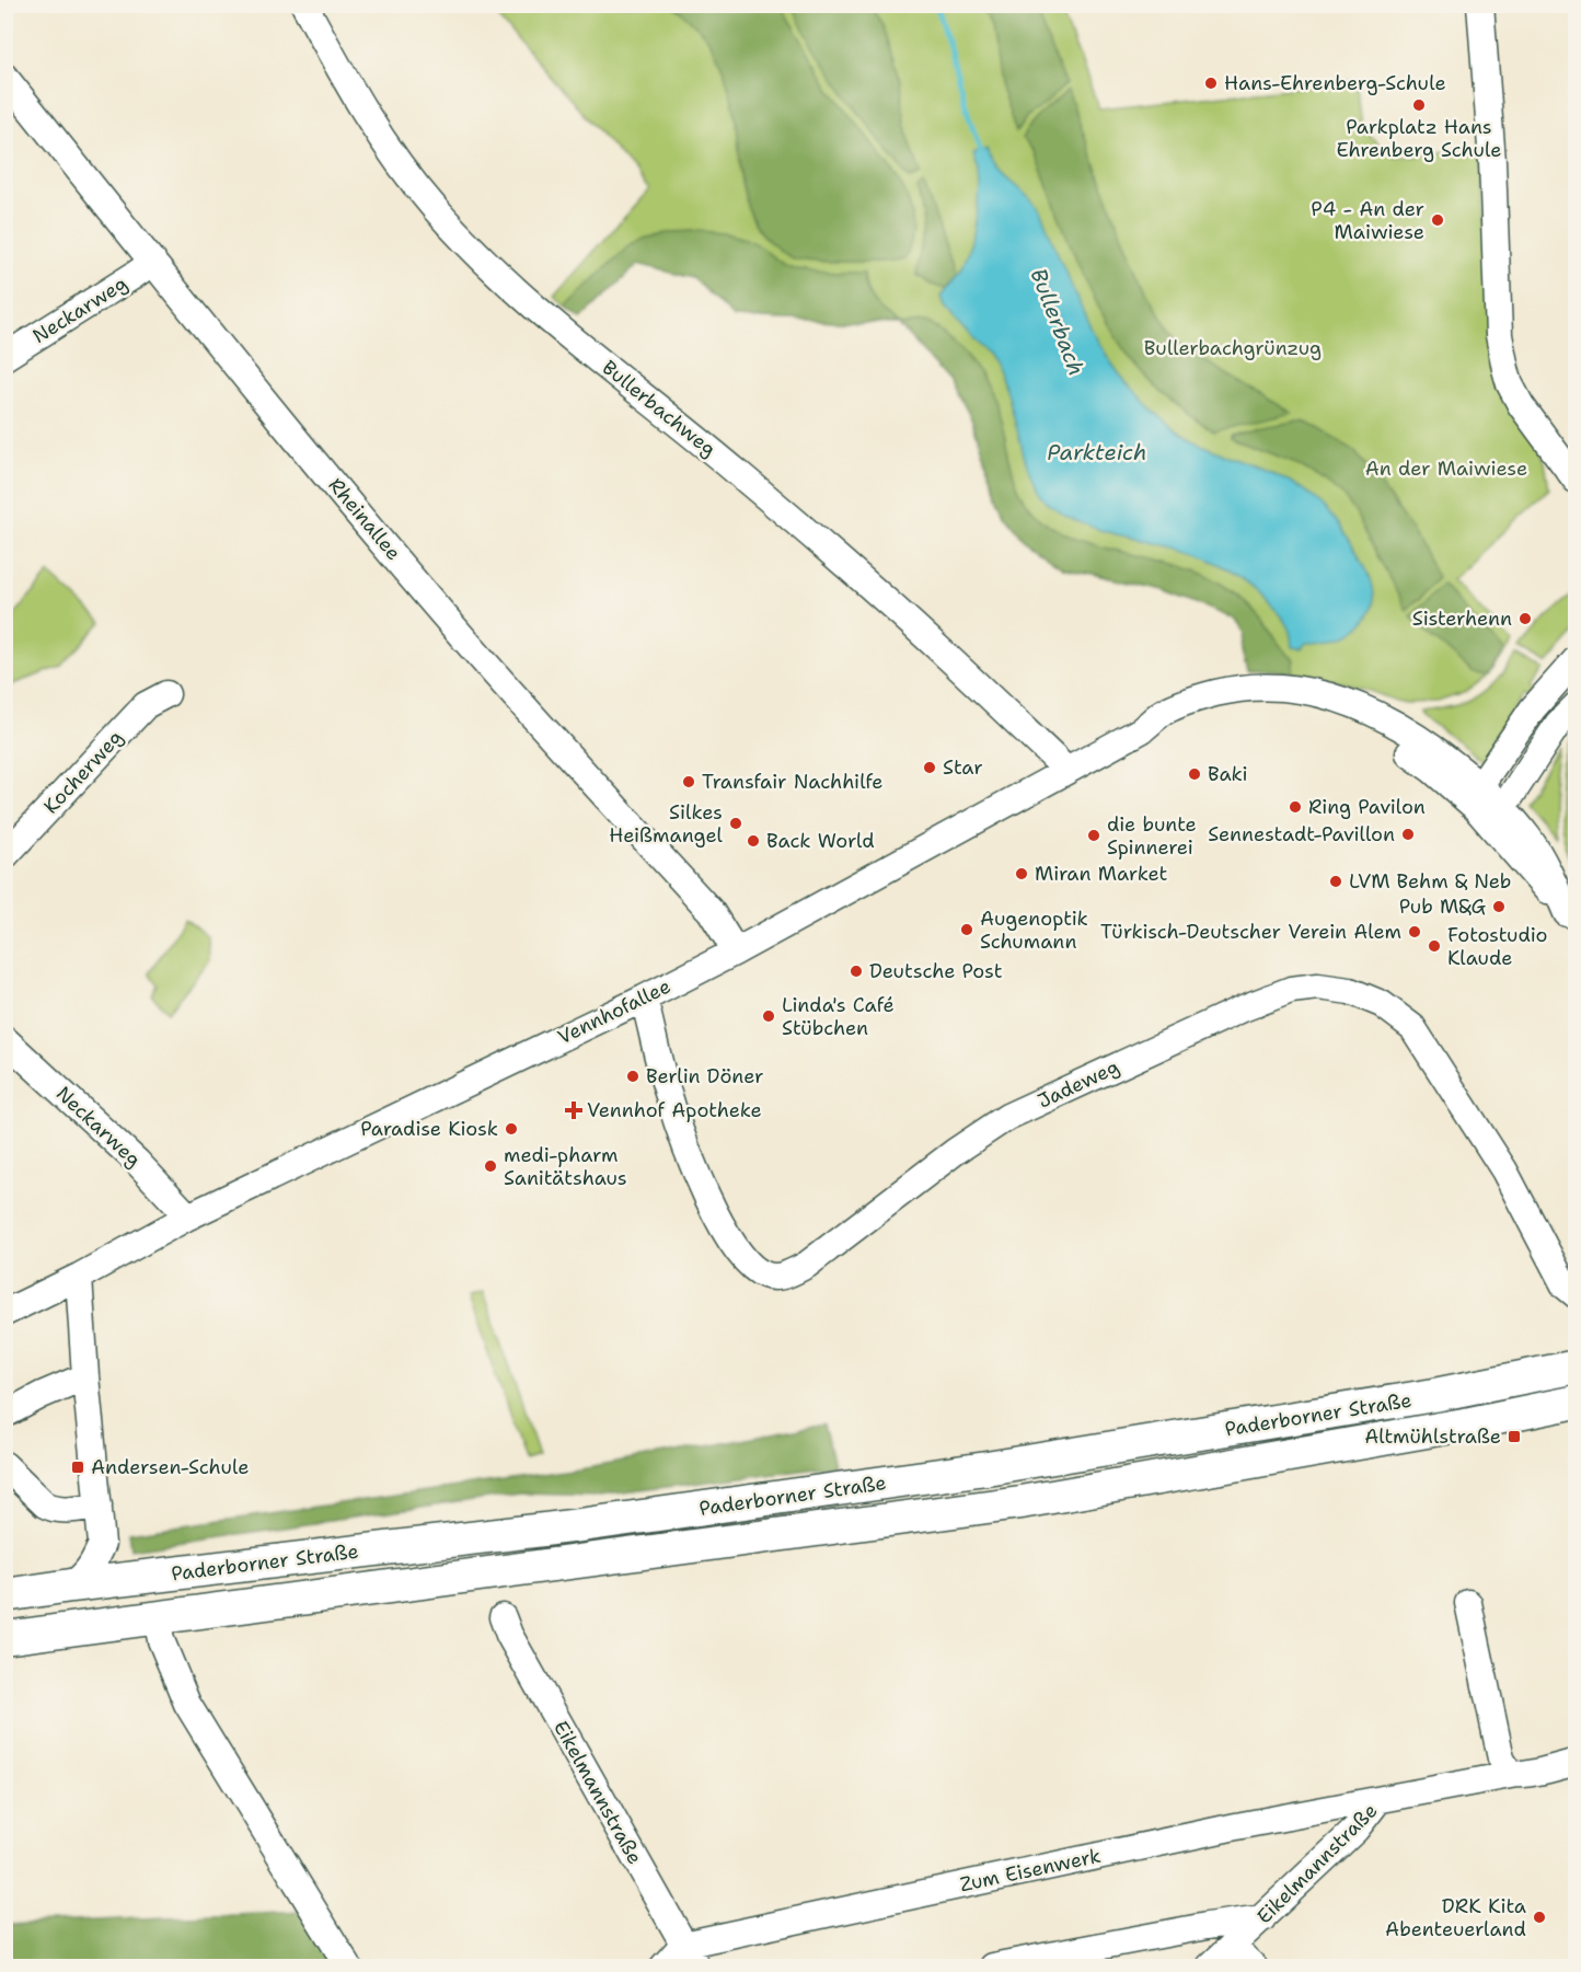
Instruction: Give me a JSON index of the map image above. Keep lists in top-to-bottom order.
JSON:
{
  "streets": {
    "main road": ["Paderborner Straße"],
    "street": [
      "Neckarweg",
      "Bullerbachweg",
      "Rheinallee",
      "Kocherweg",
      "Vennhofallee",
      "Jadeweg",
      "Eikelmannstraße",
      "Zum Eisenwerk"
    ]
  },
  "crossings": [
    ["Neckarweg", "Rheinallee"],
    ["Neckarweg", "Vennhofallee"],
    ["Bullerbachweg", "Vennhofallee"],
    ["Rheinallee", "Vennhofallee"],
    ["Vennhofallee", "Jadeweg"],
    ["Eikelmannstraße", "Zum Eisenwerk"]
  ],
  "water": ["Bullerbach", "Parkteich"],
  "parks": ["Bullerbachgrünzug", "An der Maiwiese"],
  "places": {
    "other": [
      "Hans-Ehrenberg-Schule",
      "Parkplatz Hans Ehrenberg Schule",
      "P4 - An der Maiwiese",
      "Sisterhenn",
      "Star",
      "Baki",
      "Transfair Nachhilfe",
      "Ring Pavilon",
      "Silkes Heißmangel",
      "Sennestadt-Pavillon",
      "die bunte Spinnerei",
      "Back World",
      "Miran Market",
      "LVM Behm & Neb",
      "Pub M&G",
      "Augenoptik Schumann",
      "Türkisch-Deutscher Verein Alem",
      "Fotostudio Klaude",
      "Deutsche Post",
      "Linda's Café Stübchen",
      "Berlin Döner",
      "Paradise Kiosk",
      "medi-pharm Sanitätshaus",
      "DRK Kita Abenteuerland"
    ],
    "health": ["Vennhof Apotheke"],
    "transit": ["Altmühlstraße", "Andersen-Schule"]
  }
}
